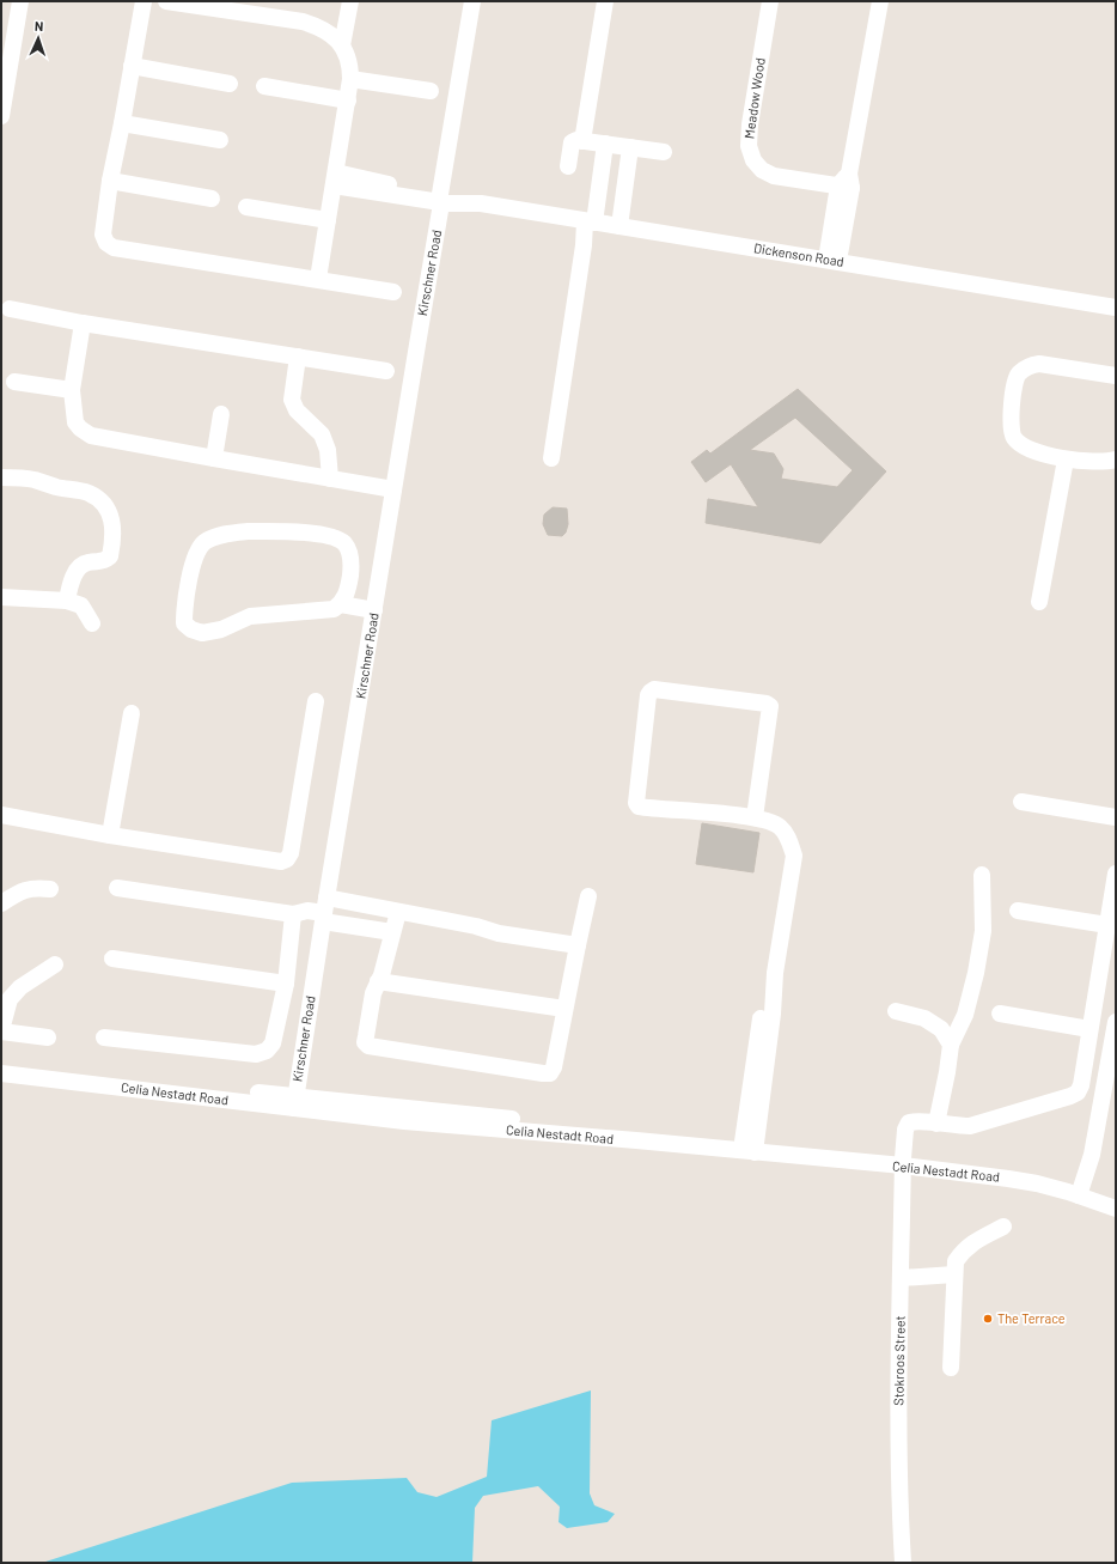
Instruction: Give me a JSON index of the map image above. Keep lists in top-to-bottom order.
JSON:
{
  "streets": {
    "street": [
      "Meadow Wood",
      "Dickenson Road",
      "Kirschner Road",
      "Celia Nestadt Road",
      "Stokroos Street"
    ]
  },
  "crossings": [
    ["Dickenson Road", "Kirschner Road"],
    ["Kirschner Road", "Celia Nestadt Road"],
    ["Celia Nestadt Road", "Stokroos Street"]
  ],
  "places": ["The Terrace"],
  "north": "top"
}
